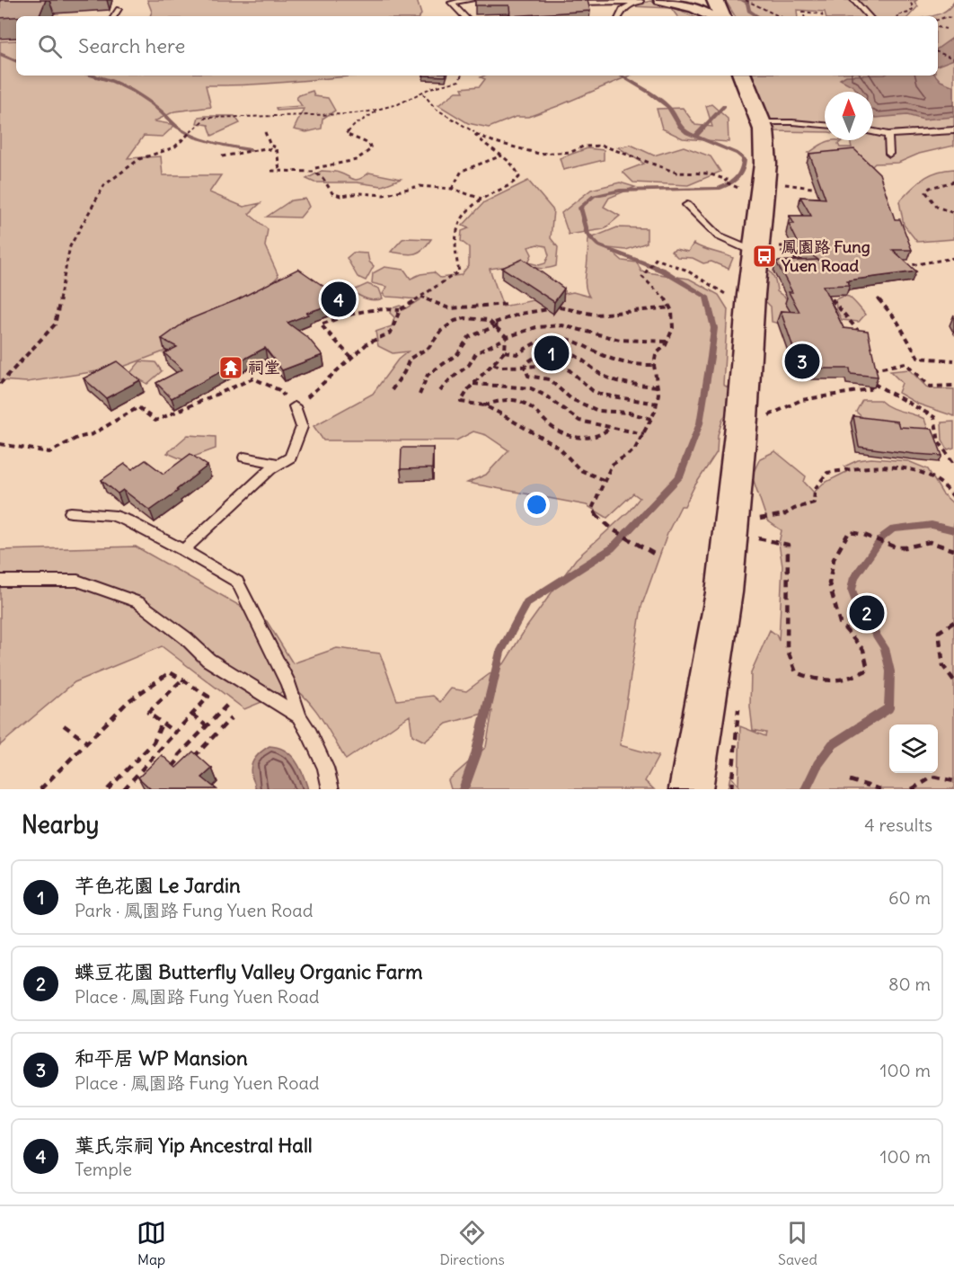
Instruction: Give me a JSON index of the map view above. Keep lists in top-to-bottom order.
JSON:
{
  "places": {
    "bus stop": ["鳳園路 Fung Yuen Road"],
    "temple": ["祠堂"]
  },
  "north": "top",
  "page": {
    "search": "Search here",
    "pins": [
      "4",
      "1",
      "3",
      "2"
    ],
    "heading": ["Nearby", "4 results"],
    "list": [
      {
        "mark": "1",
        "name": "芊色花園 Le Jardin",
        "note": "Park · 鳳園路 Fung Yuen Road",
        "value": "60 m"
      },
      {
        "mark": "2",
        "name": "蝶豆花園 Butterfly Valley Organic Farm",
        "note": "Place · 鳳園路 Fung Yuen Road",
        "value": "80 m"
      },
      {
        "mark": "3",
        "name": "和平居 WP Mansion",
        "note": "Place · 鳳園路 Fung Yuen Road",
        "value": "100 m"
      },
      {
        "mark": "4",
        "name": "葉氏宗祠 Yip Ancestral Hall",
        "note": "Temple",
        "value": "100 m"
      }
    ],
    "nav": ["Map", "Directions", "Saved"]
  }
}
